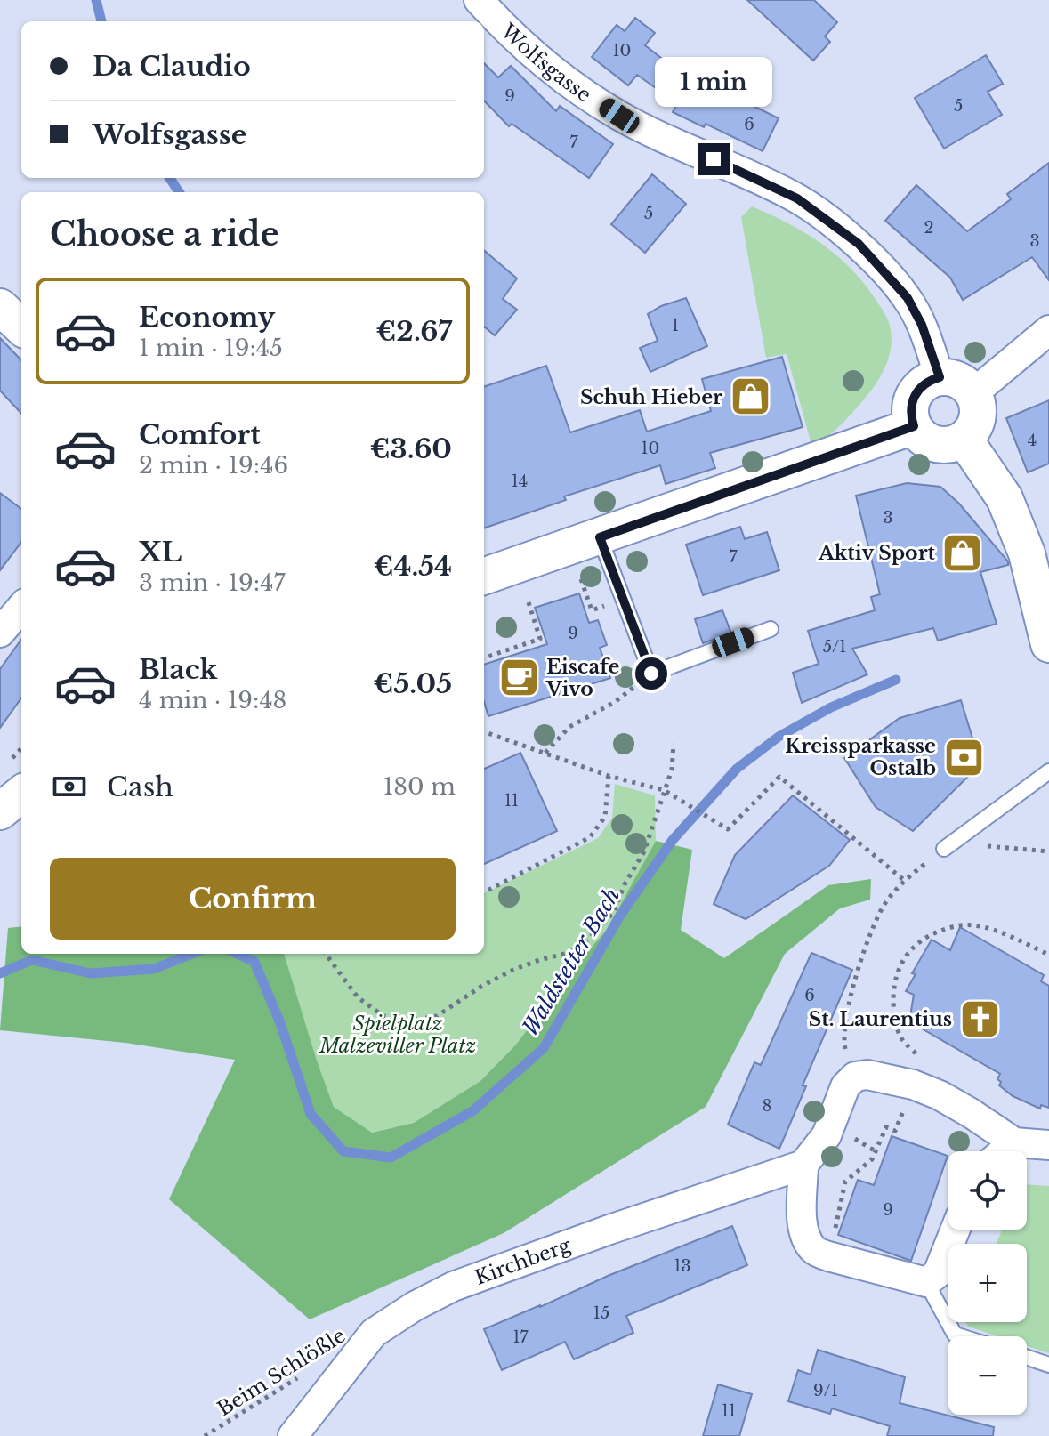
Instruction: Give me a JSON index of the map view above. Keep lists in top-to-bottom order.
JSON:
{
  "streets": {
    "street": ["Wolfsgasse", "Kirchberg"],
    "path": ["Beim Schlößle"]
  },
  "water": ["Waldstetter Bach"],
  "parks": ["Spielplatz Malzeviller Platz"],
  "places": {
    "shop": ["Schuh Hieber", "Aktiv Sport"],
    "cafe": ["Eiscafe Vivo"],
    "bank": ["Kreissparkasse Ostalb"],
    "church": ["St. Laurentius"]
  },
  "house_numbers": [
    "10",
    "9",
    "5",
    "6",
    "7",
    "5",
    "2",
    "3",
    "1",
    "4",
    "10",
    "14",
    "3",
    "7",
    "9",
    "5/1",
    "11",
    "6",
    "8",
    "9",
    "13",
    "15",
    "17",
    "9/1",
    "11"
  ],
  "page": {
    "banner": ["Da Claudio", "Wolfsgasse"],
    "bubble": "1 min",
    "heading": "Choose a ride",
    "list": [
      {
        "name": "Economy",
        "note": "1 min · 19:45",
        "value": "€2.67"
      },
      {
        "name": "Comfort",
        "note": "2 min · 19:46",
        "value": "€3.60"
      },
      {
        "name": "XL",
        "note": "3 min · 19:47",
        "value": "€4.54"
      },
      {
        "name": "Black",
        "note": "4 min · 19:48",
        "value": "€5.05"
      }
    ],
    "pay": ["Cash", "180 m"],
    "buttons": "Confirm",
    "map_buttons": ["+", "−"]
  }
}
